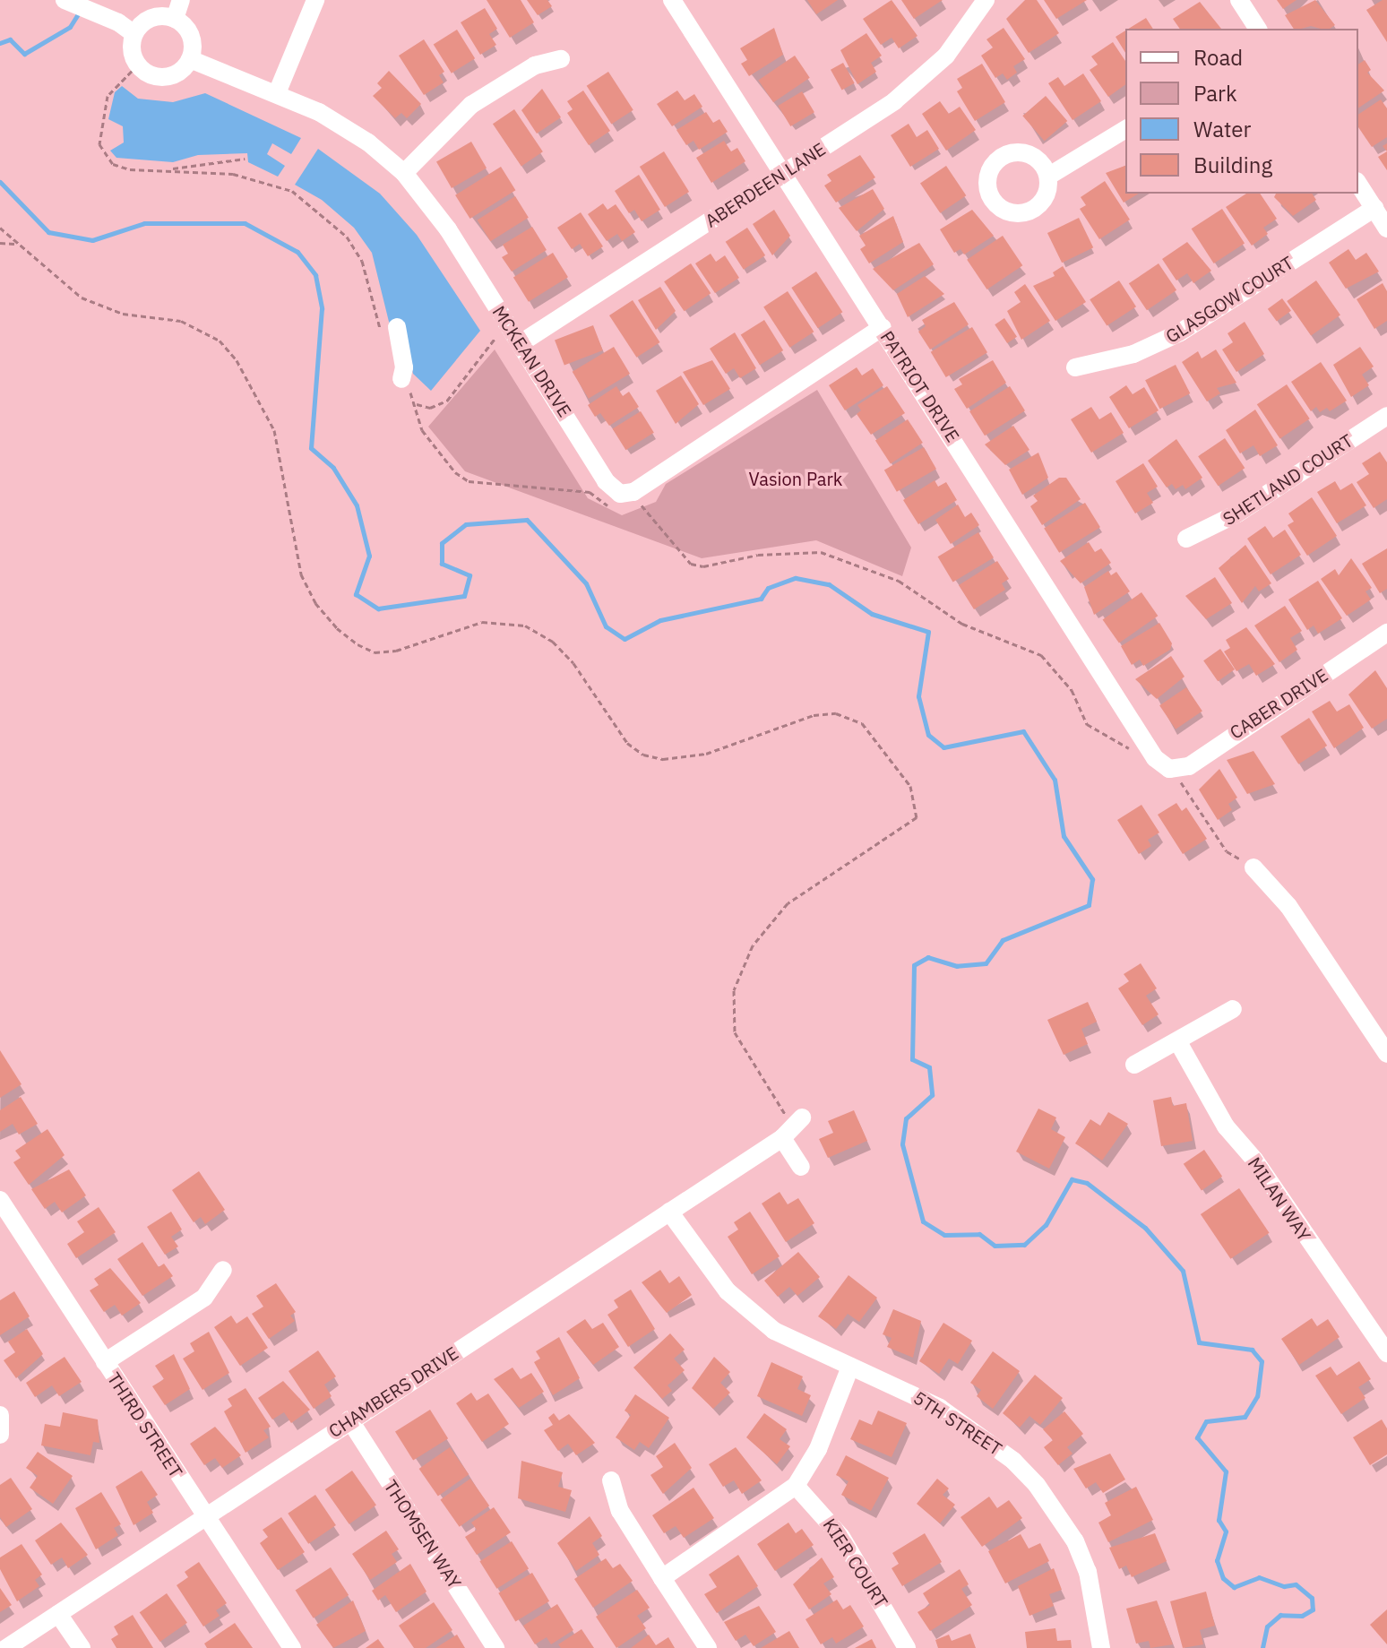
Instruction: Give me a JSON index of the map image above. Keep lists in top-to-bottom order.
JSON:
{
  "streets": {
    "street": [
      "ABERDEEN LANE",
      "GLASGOW COURT",
      "MCKEAN DRIVE",
      "PATRIOT DRIVE",
      "SHETLAND COURT",
      "CABER DRIVE",
      "MILAN WAY",
      "CHAMBERS DRIVE",
      "5TH STREET",
      "THIRD STREET",
      "THOMSEN WAY",
      "KIER COURT"
    ]
  },
  "crossings": [
    ["ABERDEEN LANE", "MCKEAN DRIVE"],
    ["ABERDEEN LANE", "PATRIOT DRIVE"],
    ["MCKEAN DRIVE", "PATRIOT DRIVE"],
    ["PATRIOT DRIVE", "CABER DRIVE"],
    ["CHAMBERS DRIVE", "5TH STREET"],
    ["CHAMBERS DRIVE", "THIRD STREET"],
    ["CHAMBERS DRIVE", "THOMSEN WAY"]
  ],
  "parks": ["Vasion Park"],
  "legend": [
    "Road",
    "Park",
    "Water",
    "Building"
  ]
}
